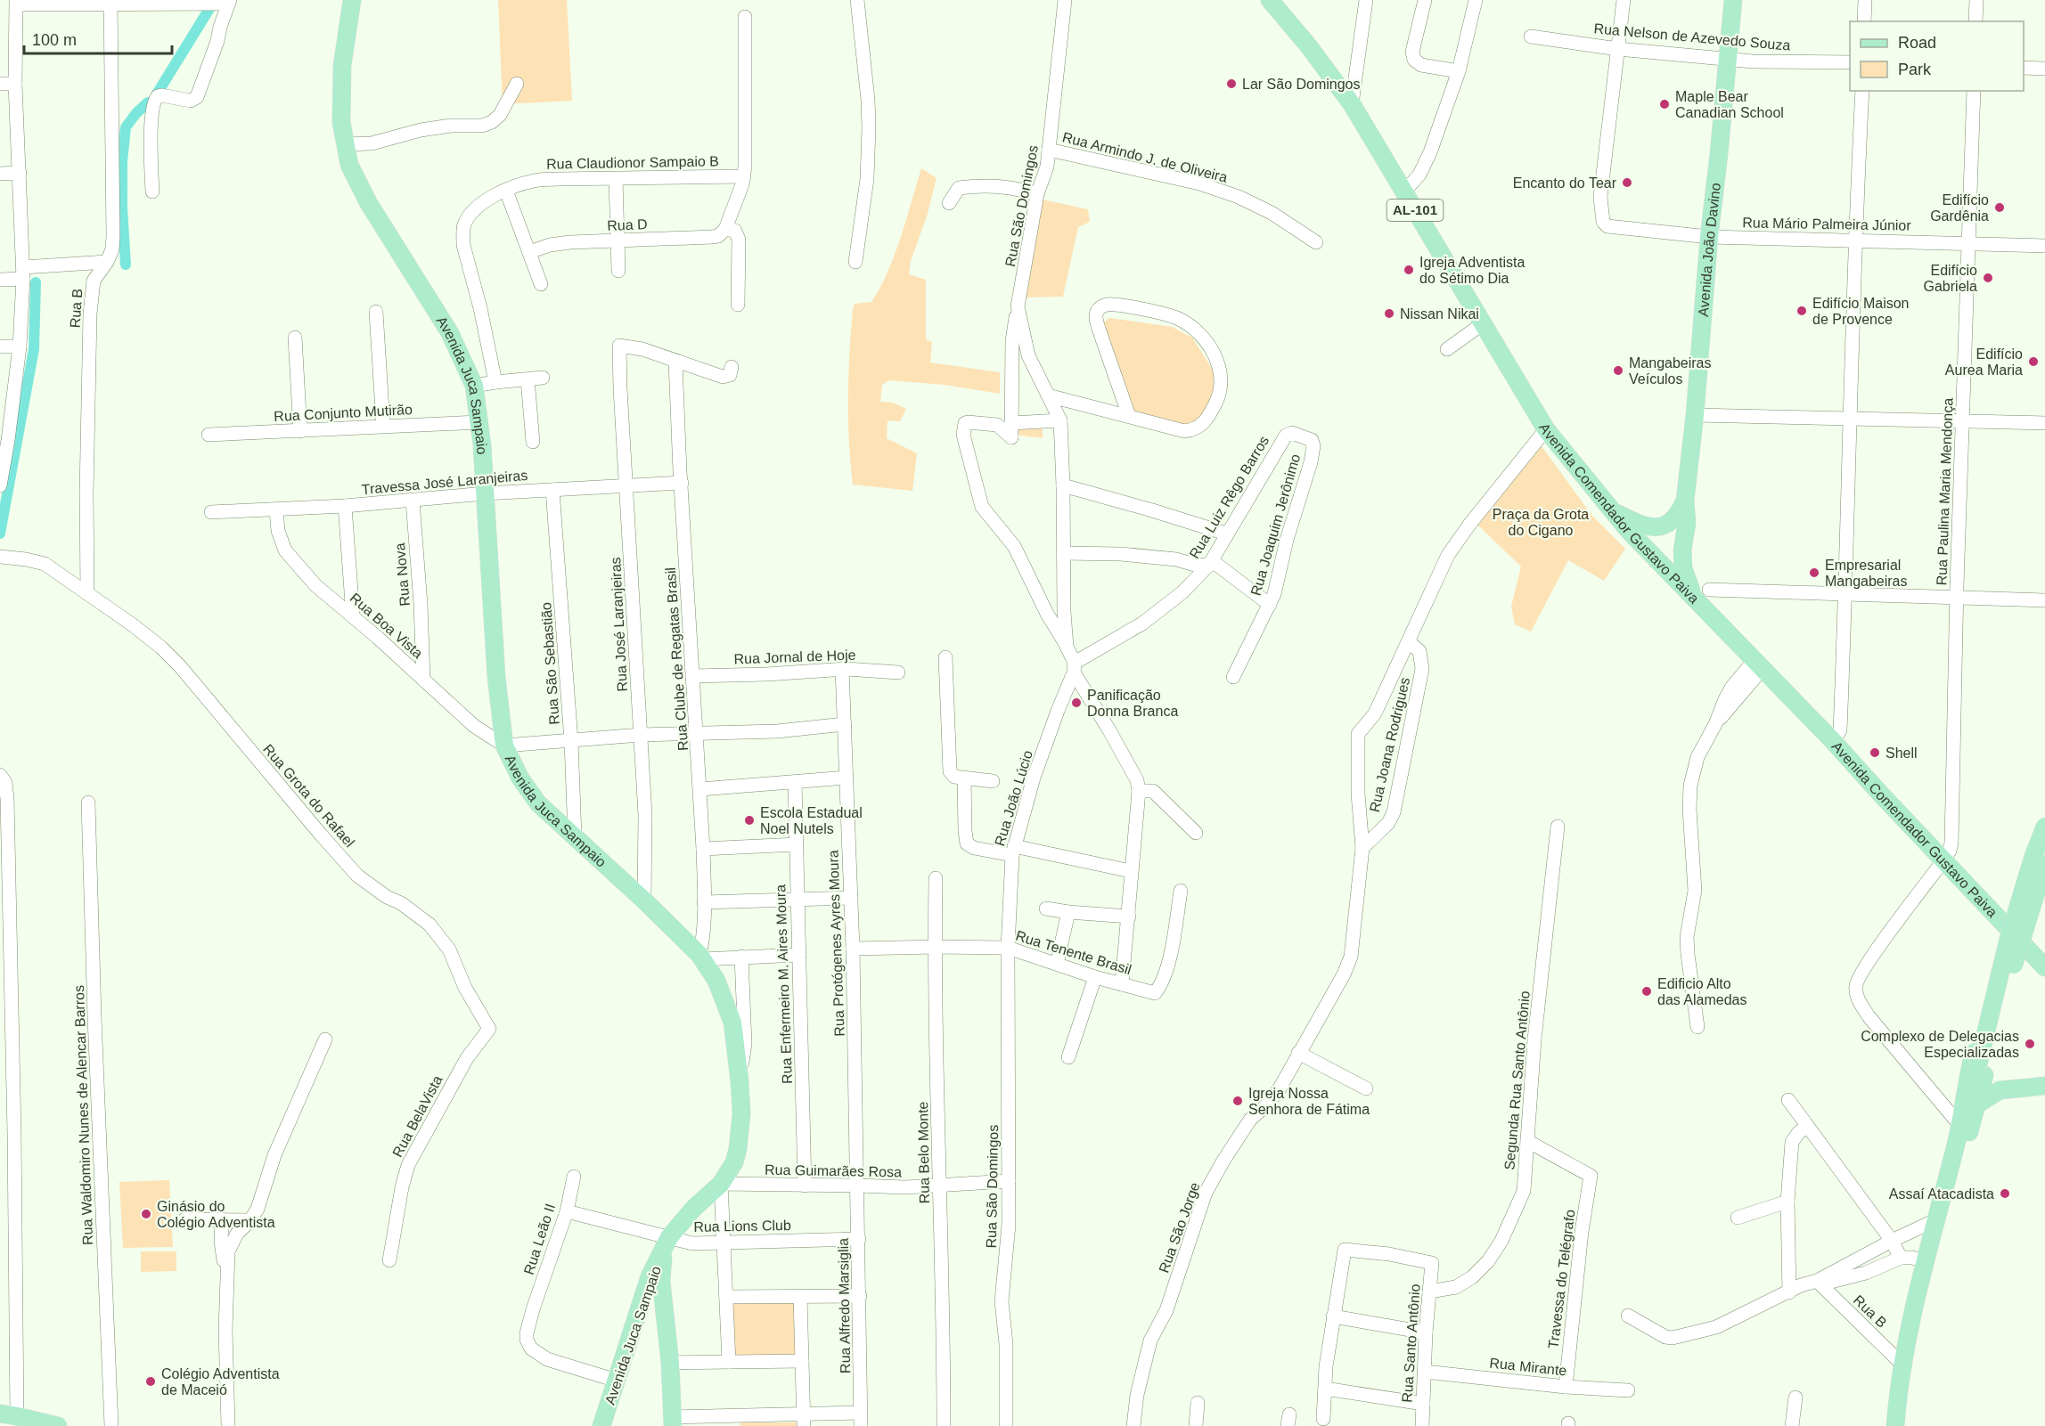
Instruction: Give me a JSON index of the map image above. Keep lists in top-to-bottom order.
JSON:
{
  "streets": {
    "main road": [
      "AL-101",
      "Avenida João Davino",
      "Avenida Juca Sampaio",
      "Avenida Comendador Gustavo Paiva"
    ],
    "street": [
      "Rua Nelson de Azevedo Souza",
      "Rua Armindo J. de Oliveira",
      "Rua Claudionor Sampaio B",
      "Rua São Domingos",
      "Rua Mário Palmeira Júnior",
      "Rua D",
      "Rua B",
      "Rua Conjunto Mutirão",
      "Travessa José Laranjeiras",
      "Rua Paulina Maria Mendonça",
      "Rua Luiz Rêgo Barros",
      "Rua Joaquim Jerônimo",
      "Rua Nova",
      "Rua José Laranjeiras",
      "Rua Boa Vista",
      "Rua Jornal de Hoje",
      "Rua Clube de Regatas Brasil",
      "Rua São Sebastião",
      "Rua Joana Rodrigues",
      "Rua Grota do Rafael",
      "Rua João Lúcio",
      "Rua Protógenes Ayres Moura",
      "Rua Tenente Brasil",
      "Rua Enfermeiro M. Aires Moura",
      "Segunda Rua Santo Antônio",
      "Rua Waldomiro Nunes de Alencar Barros",
      "Rua BelaVista",
      "Rua Belo Monte",
      "Rua Guimarães Rosa",
      "Rua Lions Club",
      "Rua São Jorge",
      "Rua Leão II",
      "Travessa do Telégrafo",
      "Rua Alfredo Marsiglia",
      "Rua Santo Antônio",
      "Rua Mirante"
    ]
  },
  "crossings": [
    ["Rua Nelson de Azevedo Souza", "Rua Mário Palmeira Júnior"],
    ["Rua Nelson de Azevedo Souza", "Avenida João Davino"],
    ["Rua Armindo J. de Oliveira", "Rua São Domingos"],
    ["Rua São Domingos", "Rua Luiz Rêgo Barros"],
    ["Rua São Domingos", "Rua João Lúcio"],
    ["Rua São Domingos", "Rua Tenente Brasil"],
    ["Rua São Domingos", "Rua Guimarães Rosa"],
    ["Rua Mário Palmeira Júnior", "Avenida João Davino"],
    ["Rua Mário Palmeira Júnior", "Rua Paulina Maria Mendonça"],
    ["Avenida João Davino", "Avenida Comendador Gustavo Paiva"],
    ["Rua B", "Rua Grota do Rafael"],
    ["Avenida Juca Sampaio", "Rua Conjunto Mutirão"],
    ["Avenida Juca Sampaio", "Travessa José Laranjeiras"],
    ["Avenida Juca Sampaio", "Rua José Laranjeiras"],
    ["Avenida Juca Sampaio", "Rua Boa Vista"],
    ["Avenida Juca Sampaio", "Rua Clube de Regatas Brasil"],
    ["Avenida Juca Sampaio", "Rua São Sebastião"],
    ["Avenida Juca Sampaio", "Rua Guimarães Rosa"],
    ["Avenida Juca Sampaio", "Rua Lions Club"],
    ["Avenida Juca Sampaio", "Rua Leão II"],
    ["Travessa José Laranjeiras", "Rua Nova"],
    ["Travessa José Laranjeiras", "Rua José Laranjeiras"],
    ["Travessa José Laranjeiras", "Rua Boa Vista"],
    ["Travessa José Laranjeiras", "Rua Clube de Regatas Brasil"],
    ["Travessa José Laranjeiras", "Rua São Sebastião"],
    ["Rua Paulina Maria Mendonça", "Avenida Comendador Gustavo Paiva"],
    ["Rua Luiz Rêgo Barros", "Rua Joaquim Jerônimo"],
    ["Rua Luiz Rêgo Barros", "Rua João Lúcio"],
    ["Avenida Comendador Gustavo Paiva", "Rua São Jorge"],
    ["Rua Nova", "Rua Boa Vista"],
    ["Rua José Laranjeiras", "Rua Clube de Regatas Brasil"],
    ["Rua Jornal de Hoje", "Rua Clube de Regatas Brasil"],
    ["Rua Jornal de Hoje", "Rua Protógenes Ayres Moura"],
    ["Rua Joana Rodrigues", "Rua São Jorge"],
    ["Rua Grota do Rafael", "Rua BelaVista"],
    ["Rua João Lúcio", "Rua Tenente Brasil"],
    ["Rua Protógenes Ayres Moura", "Rua Tenente Brasil"],
    ["Rua Protógenes Ayres Moura", "Rua Guimarães Rosa"],
    ["Rua Protógenes Ayres Moura", "Rua Alfredo Marsiglia"],
    ["Rua Tenente Brasil", "Rua Belo Monte"],
    ["Rua Enfermeiro M. Aires Moura", "Rua Guimarães Rosa"],
    ["Segunda Rua Santo Antônio", "Travessa do Telégrafo"],
    ["Segunda Rua Santo Antônio", "Rua Santo Antônio"],
    ["Rua Belo Monte", "Rua Guimarães Rosa"],
    ["Rua Guimarães Rosa", "Rua Alfredo Marsiglia"],
    ["Rua Lions Club", "Rua Leão II"],
    ["Rua Lions Club", "Rua Alfredo Marsiglia"],
    ["Travessa do Telégrafo", "Rua Mirante"],
    ["Rua Santo Antônio", "Rua Mirante"]
  ],
  "parks": ["Praça da Grota do Cigano"],
  "places": [
    "Lar São Domingos",
    "Maple Bear Canadian School",
    "Encanto do Tear",
    "Edifício Gardênia",
    "Igreja Adventista do Sétimo Dia",
    "Edifício Gabriela",
    "Edifício Maison de Provence",
    "Nissan Nikai",
    "Edifício Aurea Maria",
    "Mangabeiras Veículos",
    "Empresarial Mangabeiras",
    "Panificação Donna Branca",
    "Shell",
    "Escola Estadual Noel Nutels",
    "Edificio Alto das Alamedas",
    "Complexo de Delegacias Especializadas",
    "Igreja Nossa Senhora de Fátima",
    "Assaí Atacadista",
    "Ginásio do Colégio Adventista",
    "Colégio Adventista de Maceió"
  ],
  "legend": ["Road", "Park"],
  "scale_bar": "100 m"
}
